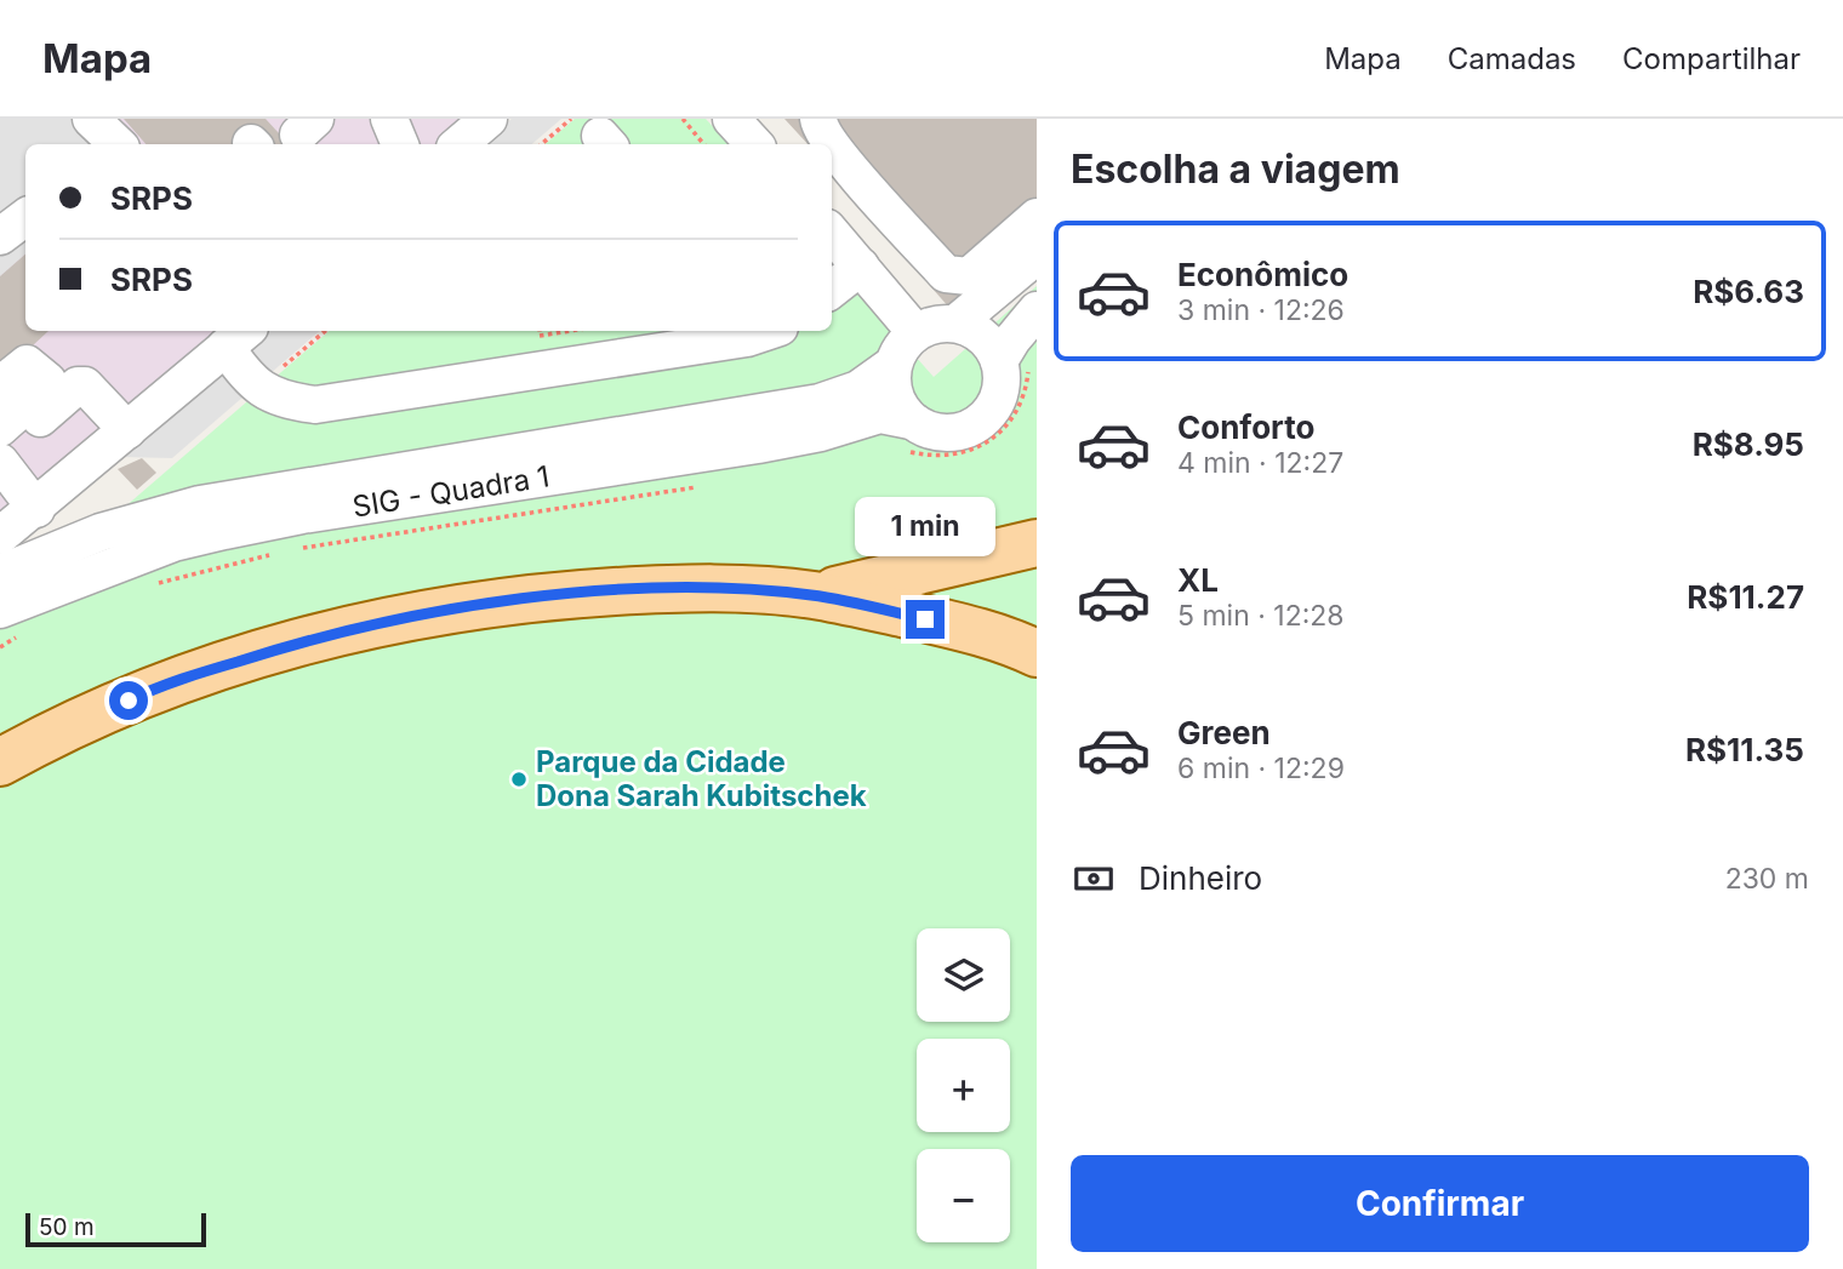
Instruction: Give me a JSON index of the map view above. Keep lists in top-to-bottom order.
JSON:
{
  "streets": {
    "street": ["SIG - Quadra 1"]
  },
  "places": ["Parque da Cidade Dona Sarah Kubitschek"],
  "scale_bar": "50 m",
  "page": {
    "header": "Mapa",
    "nav": ["Mapa", "Camadas", "Compartilhar"],
    "heading": "Escolha a viagem",
    "banner": ["SRPS", "SRPS"],
    "list": [
      {
        "name": "Econômico",
        "note": "3 min · 12:26",
        "value": "R$6.63"
      },
      {
        "name": "Conforto",
        "note": "4 min · 12:27",
        "value": "R$8.95"
      },
      {
        "name": "XL",
        "note": "5 min · 12:28",
        "value": "R$11.27"
      },
      {
        "name": "Green",
        "note": "6 min · 12:29",
        "value": "R$11.35"
      }
    ],
    "bubble": "1 min",
    "pay": ["Dinheiro", "230 m"],
    "map_buttons": ["+", "−"],
    "buttons": "Confirmar",
    "scale": "50 m"
  }
}
